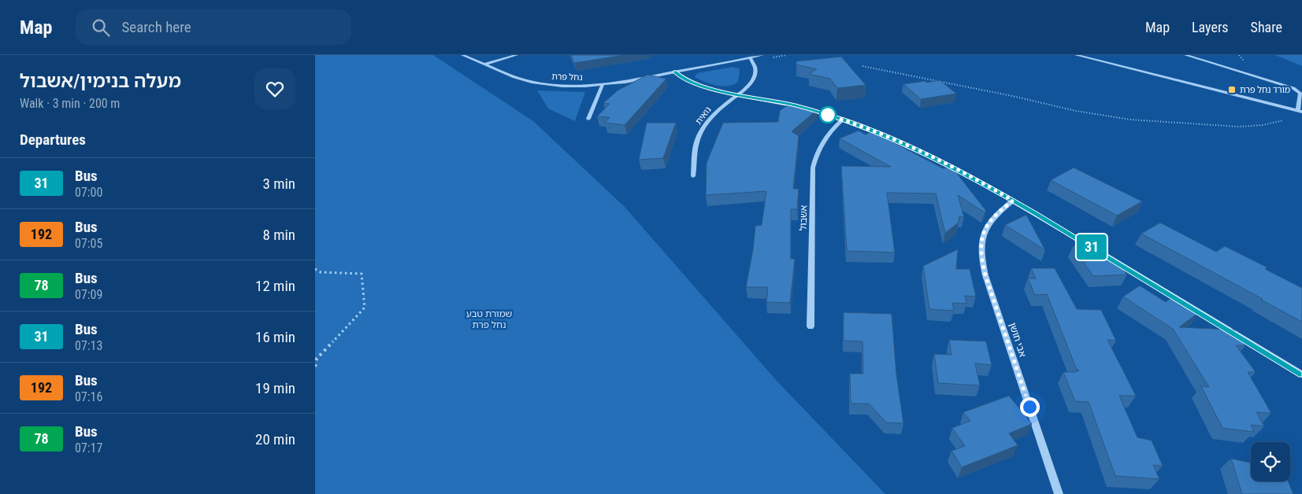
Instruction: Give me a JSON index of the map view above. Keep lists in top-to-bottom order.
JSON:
{
  "streets": {
    "street": [
      "נחל פרת",
      "נואית",
      "אשבול",
      "אבי חושן"
    ]
  },
  "crossings": [
    ["נחל פרת", "נואית"]
  ],
  "parks": ["שמורת טבע נחל פרת"],
  "places": {
    "transit": ["מורד נחל פרת"]
  },
  "lines": ["bus line 31"],
  "page": {
    "header": "Map",
    "search": "Search here",
    "nav": ["Map", "Layers", "Share"],
    "heading": [
      ["מעלה בנימין/אשבול", "Walk · 3 min · 200 m"],
      "Departures"
    ],
    "on_map": "31",
    "list": [
      {
        "mark": "31",
        "name": "Bus",
        "note": "07:00",
        "value": "3 min"
      },
      {
        "mark": "192",
        "name": "Bus",
        "note": "07:05",
        "value": "8 min"
      },
      {
        "mark": "78",
        "name": "Bus",
        "note": "07:09",
        "value": "12 min"
      },
      {
        "mark": "31",
        "name": "Bus",
        "note": "07:13",
        "value": "16 min"
      },
      {
        "mark": "192",
        "name": "Bus",
        "note": "07:16",
        "value": "19 min"
      },
      {
        "mark": "78",
        "name": "Bus",
        "note": "07:17",
        "value": "20 min"
      }
    ]
  }
}
